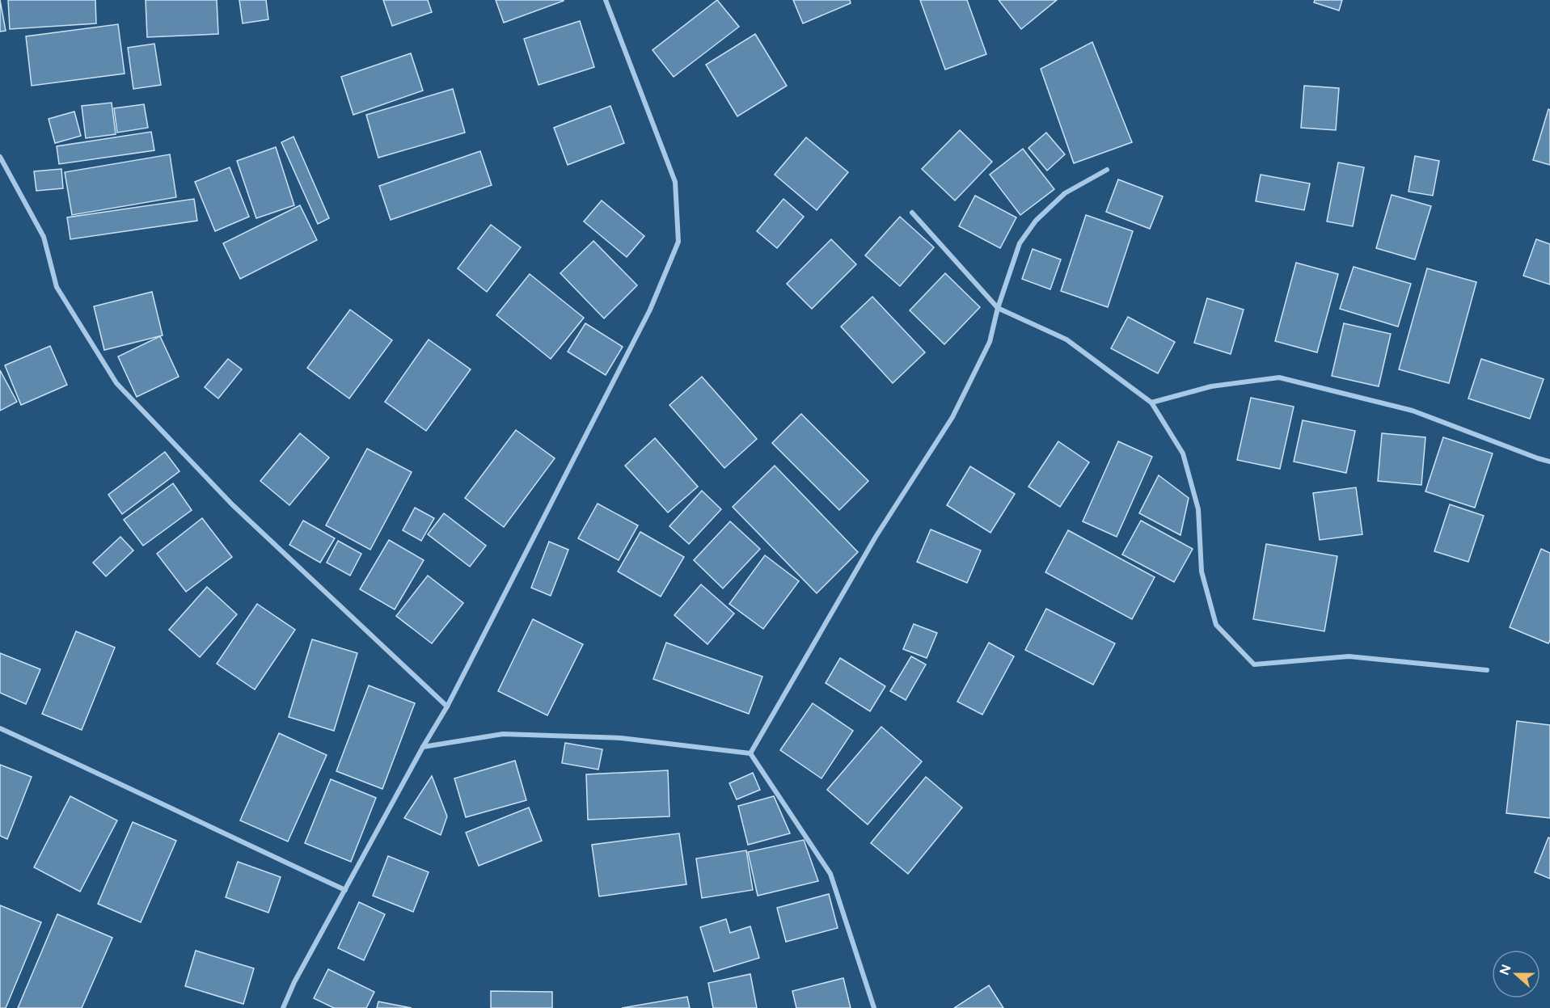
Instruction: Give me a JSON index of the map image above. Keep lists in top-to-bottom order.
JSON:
{
  "north": "left"
}
